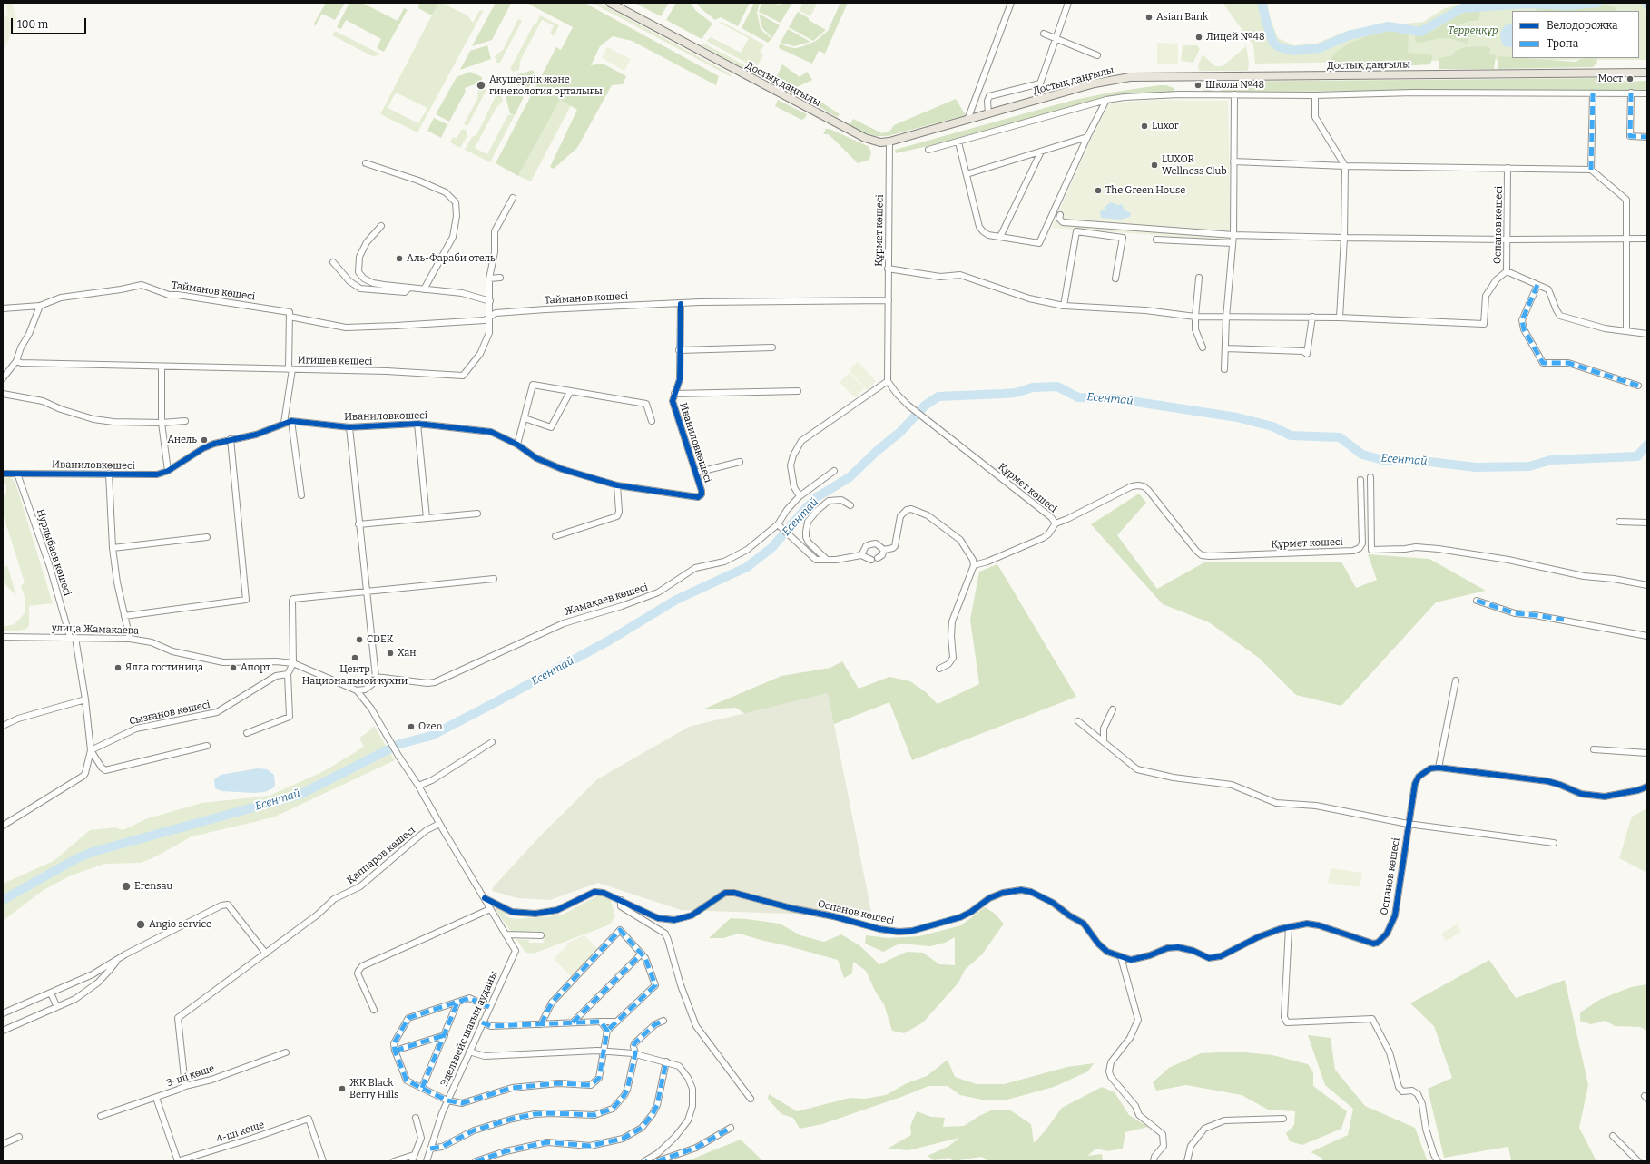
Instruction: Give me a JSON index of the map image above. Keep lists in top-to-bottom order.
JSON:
{
  "streets": {
    "main road": ["Достық даңғылы"],
    "street": [
      "Оспанов көшесі",
      "Құрмет көшесі",
      "Тайманов көшесі",
      "Игишев көшесі",
      "Иваниловкөшесі",
      "Нурлыбаев көшесі",
      "Жамақаев көшесі",
      "улица Жамакаева",
      "Сызғанов көшесі",
      "Қаппаров көшесі",
      "Эдельвейс шағын ауданы",
      "3-ші көше",
      "4-ші көше"
    ]
  },
  "crossings": [
    ["Достық даңғылы", "Құрмет көшесі"],
    ["Құрмет көшесі", "Тайманов көшесі"],
    ["Тайманов көшесі", "Игишев көшесі"],
    ["Тайманов көшесі", "Иваниловкөшесі"],
    ["Иваниловкөшесі", "Нурлыбаев көшесі"],
    ["Иваниловкөшесі", "улица Жамакаева"],
    ["Нурлыбаев көшесі", "улица Жамакаева"],
    ["Нурлыбаев көшесі", "Сызғанов көшесі"],
    ["Қаппаров көшесі", "3-ші көше"]
  ],
  "water": ["Есентай"],
  "parks": ["Терреңқұр"],
  "places": [
    "Asian Bank",
    "Лицей №48",
    "Мост",
    "Акушерлік және гинекология орталығы",
    "Школа №48",
    "Luxor",
    "LUXOR Wellness Club",
    "The Green House",
    "Аль-Фараби отель",
    "Анель",
    "CDEK",
    "Хан",
    "Центр Национальной кухни",
    "Ялла гостиница",
    "Апорт",
    "Ozen",
    "Erensau",
    "Angio service",
    "ЖК Black Berry Hills"
  ],
  "legend": ["Велодорожка", "Тропа"],
  "scale_bar": "100 m"
}
